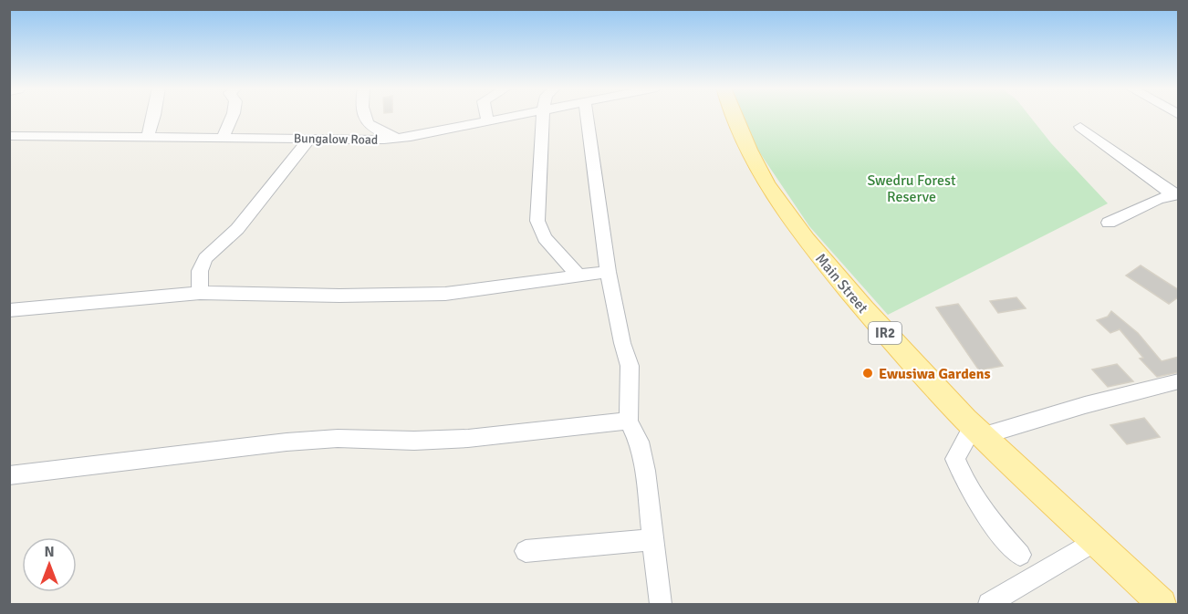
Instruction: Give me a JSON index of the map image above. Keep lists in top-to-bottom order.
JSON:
{
  "streets": {
    "main road": ["Main Street", "IR2"],
    "street": ["Bungalow Road"]
  },
  "crossings": [
    ["Main Street", "IR2"]
  ],
  "parks": ["Swedru Forest Reserve"],
  "places": ["Ewusiwa Gardens"],
  "north": "top"
}
